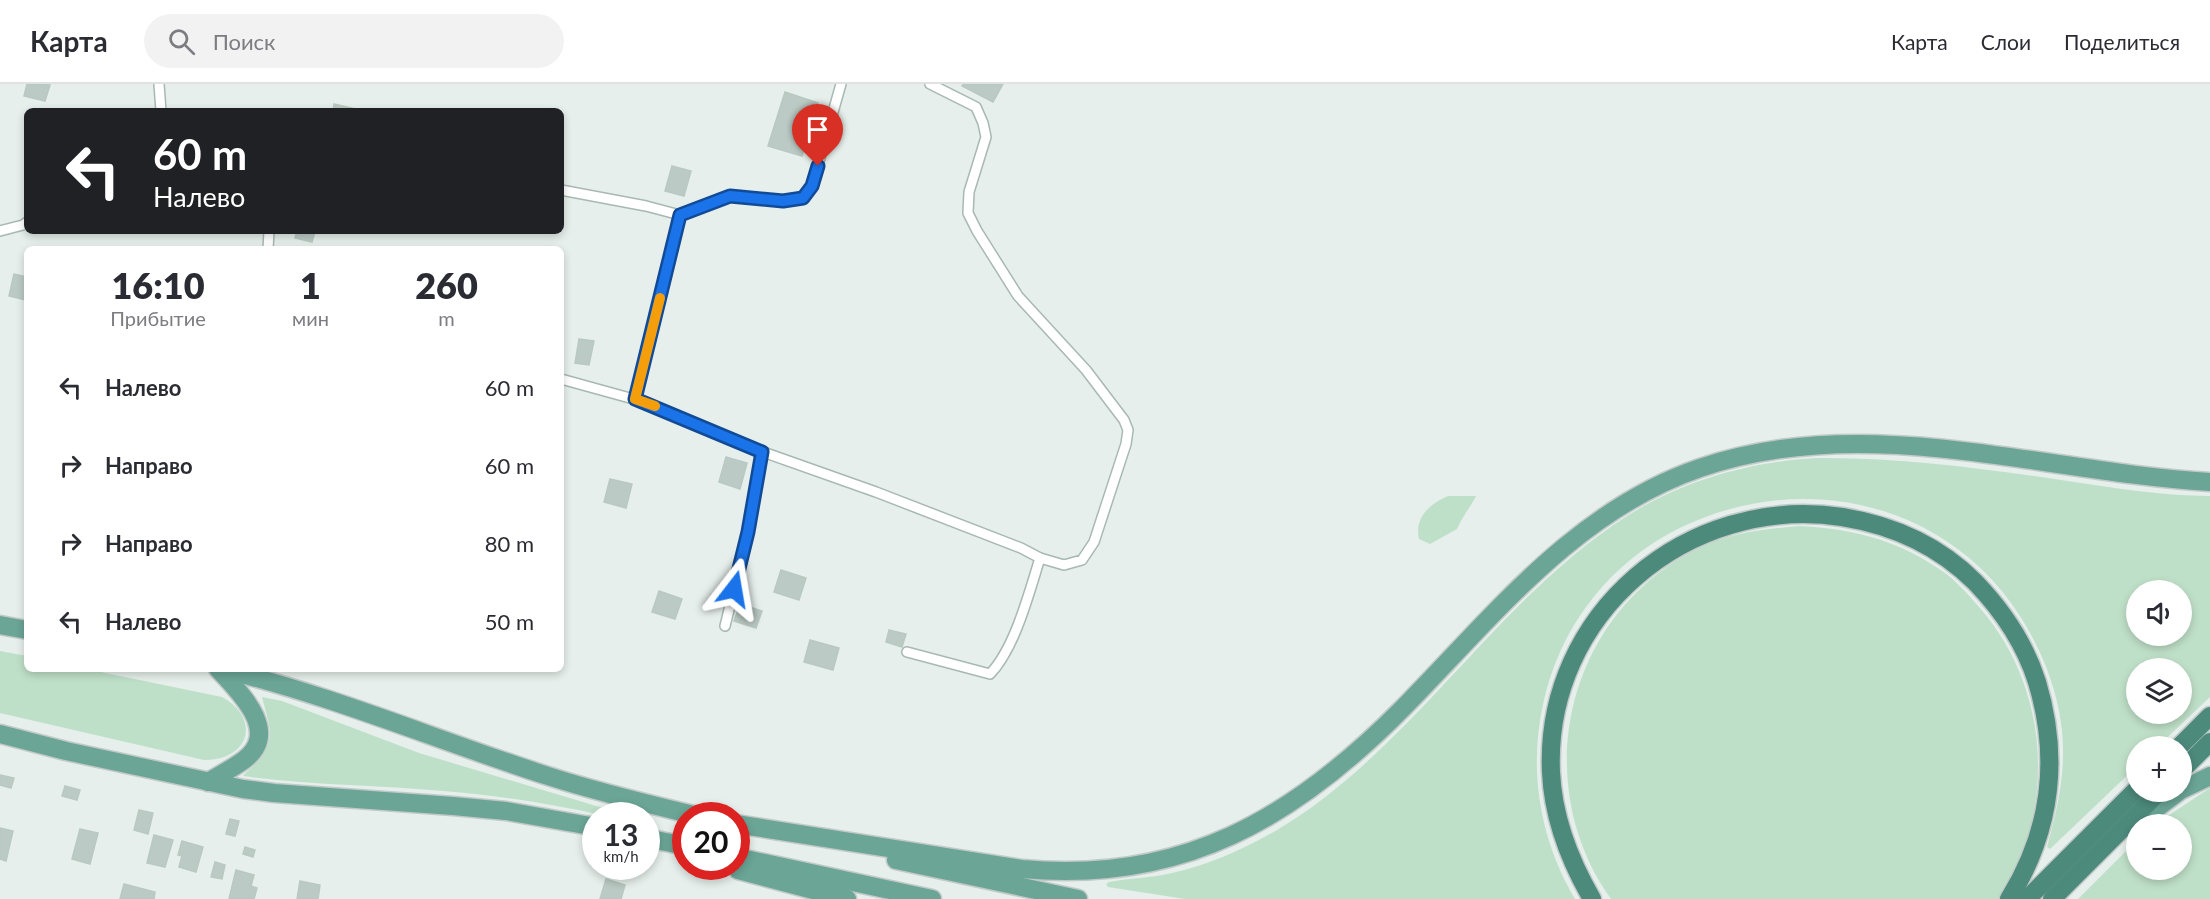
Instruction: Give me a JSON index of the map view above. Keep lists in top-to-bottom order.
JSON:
{
  "page": {
    "header": "Карта",
    "search": "Поиск",
    "nav": ["Карта", "Слои", "Поделиться"],
    "turn": ["60 m", "Налево"],
    "eta": [
      "16:10",
      "Прибытие",
      "1",
      "мин",
      "260",
      "m"
    ],
    "list": [
      {
        "name": "Налево",
        "value": "60 m"
      },
      {
        "name": "Направо",
        "value": "60 m"
      },
      {
        "name": "Направо",
        "value": "80 m"
      },
      {
        "name": "Налево",
        "value": "50 m"
      }
    ],
    "map_buttons": ["+", "−"],
    "speed": "13 km/h",
    "limit": "20"
  }
}
